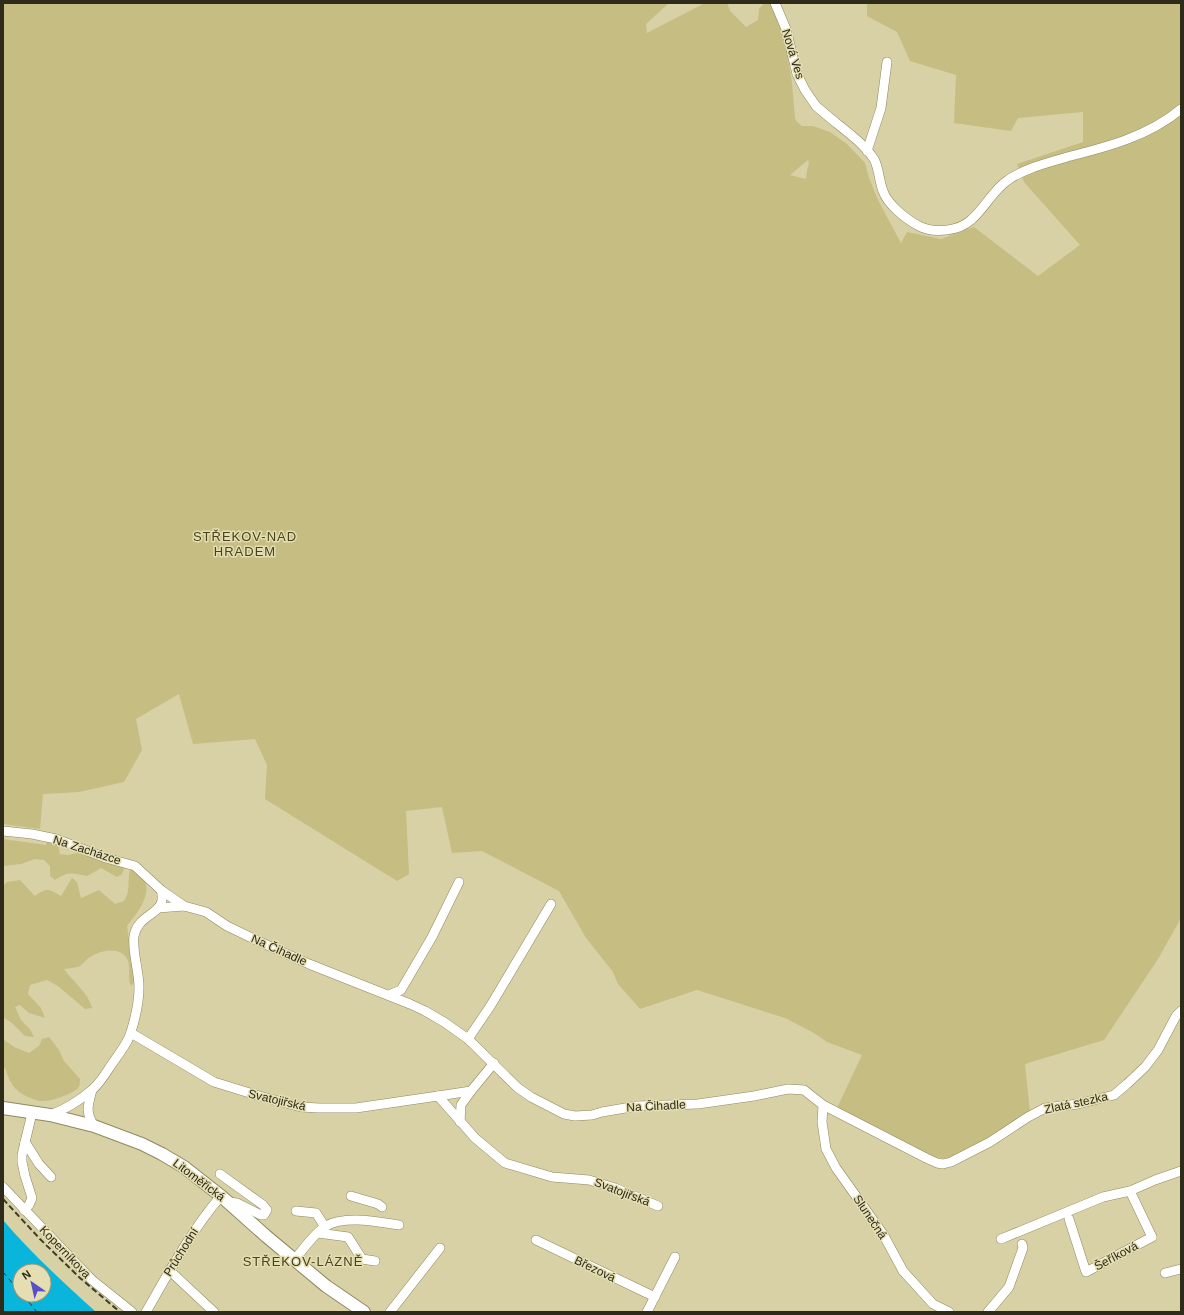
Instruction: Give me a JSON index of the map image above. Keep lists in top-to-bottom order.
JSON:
{
  "streets": {
    "main road": ["Litoměřická"],
    "street": [
      "Nová Ves",
      "Na Zacházce",
      "Na Čihadle",
      "Svatojiřská",
      "Zlatá stezka",
      "Slunečná",
      "Koperníkova",
      "Průchodní",
      "Šeříková",
      "Březová"
    ]
  },
  "crossings": [
    ["Na Zacházce", "Na Čihadle"],
    ["Na Čihadle", "Zlatá stezka"],
    ["Na Čihadle", "Slunečná"],
    ["Litoměřická", "Průchodní"]
  ],
  "districts": ["STŘEKOV-NAD HRADEM", "STŘEKOV-LÁZNĚ"],
  "north": "top left"
}
